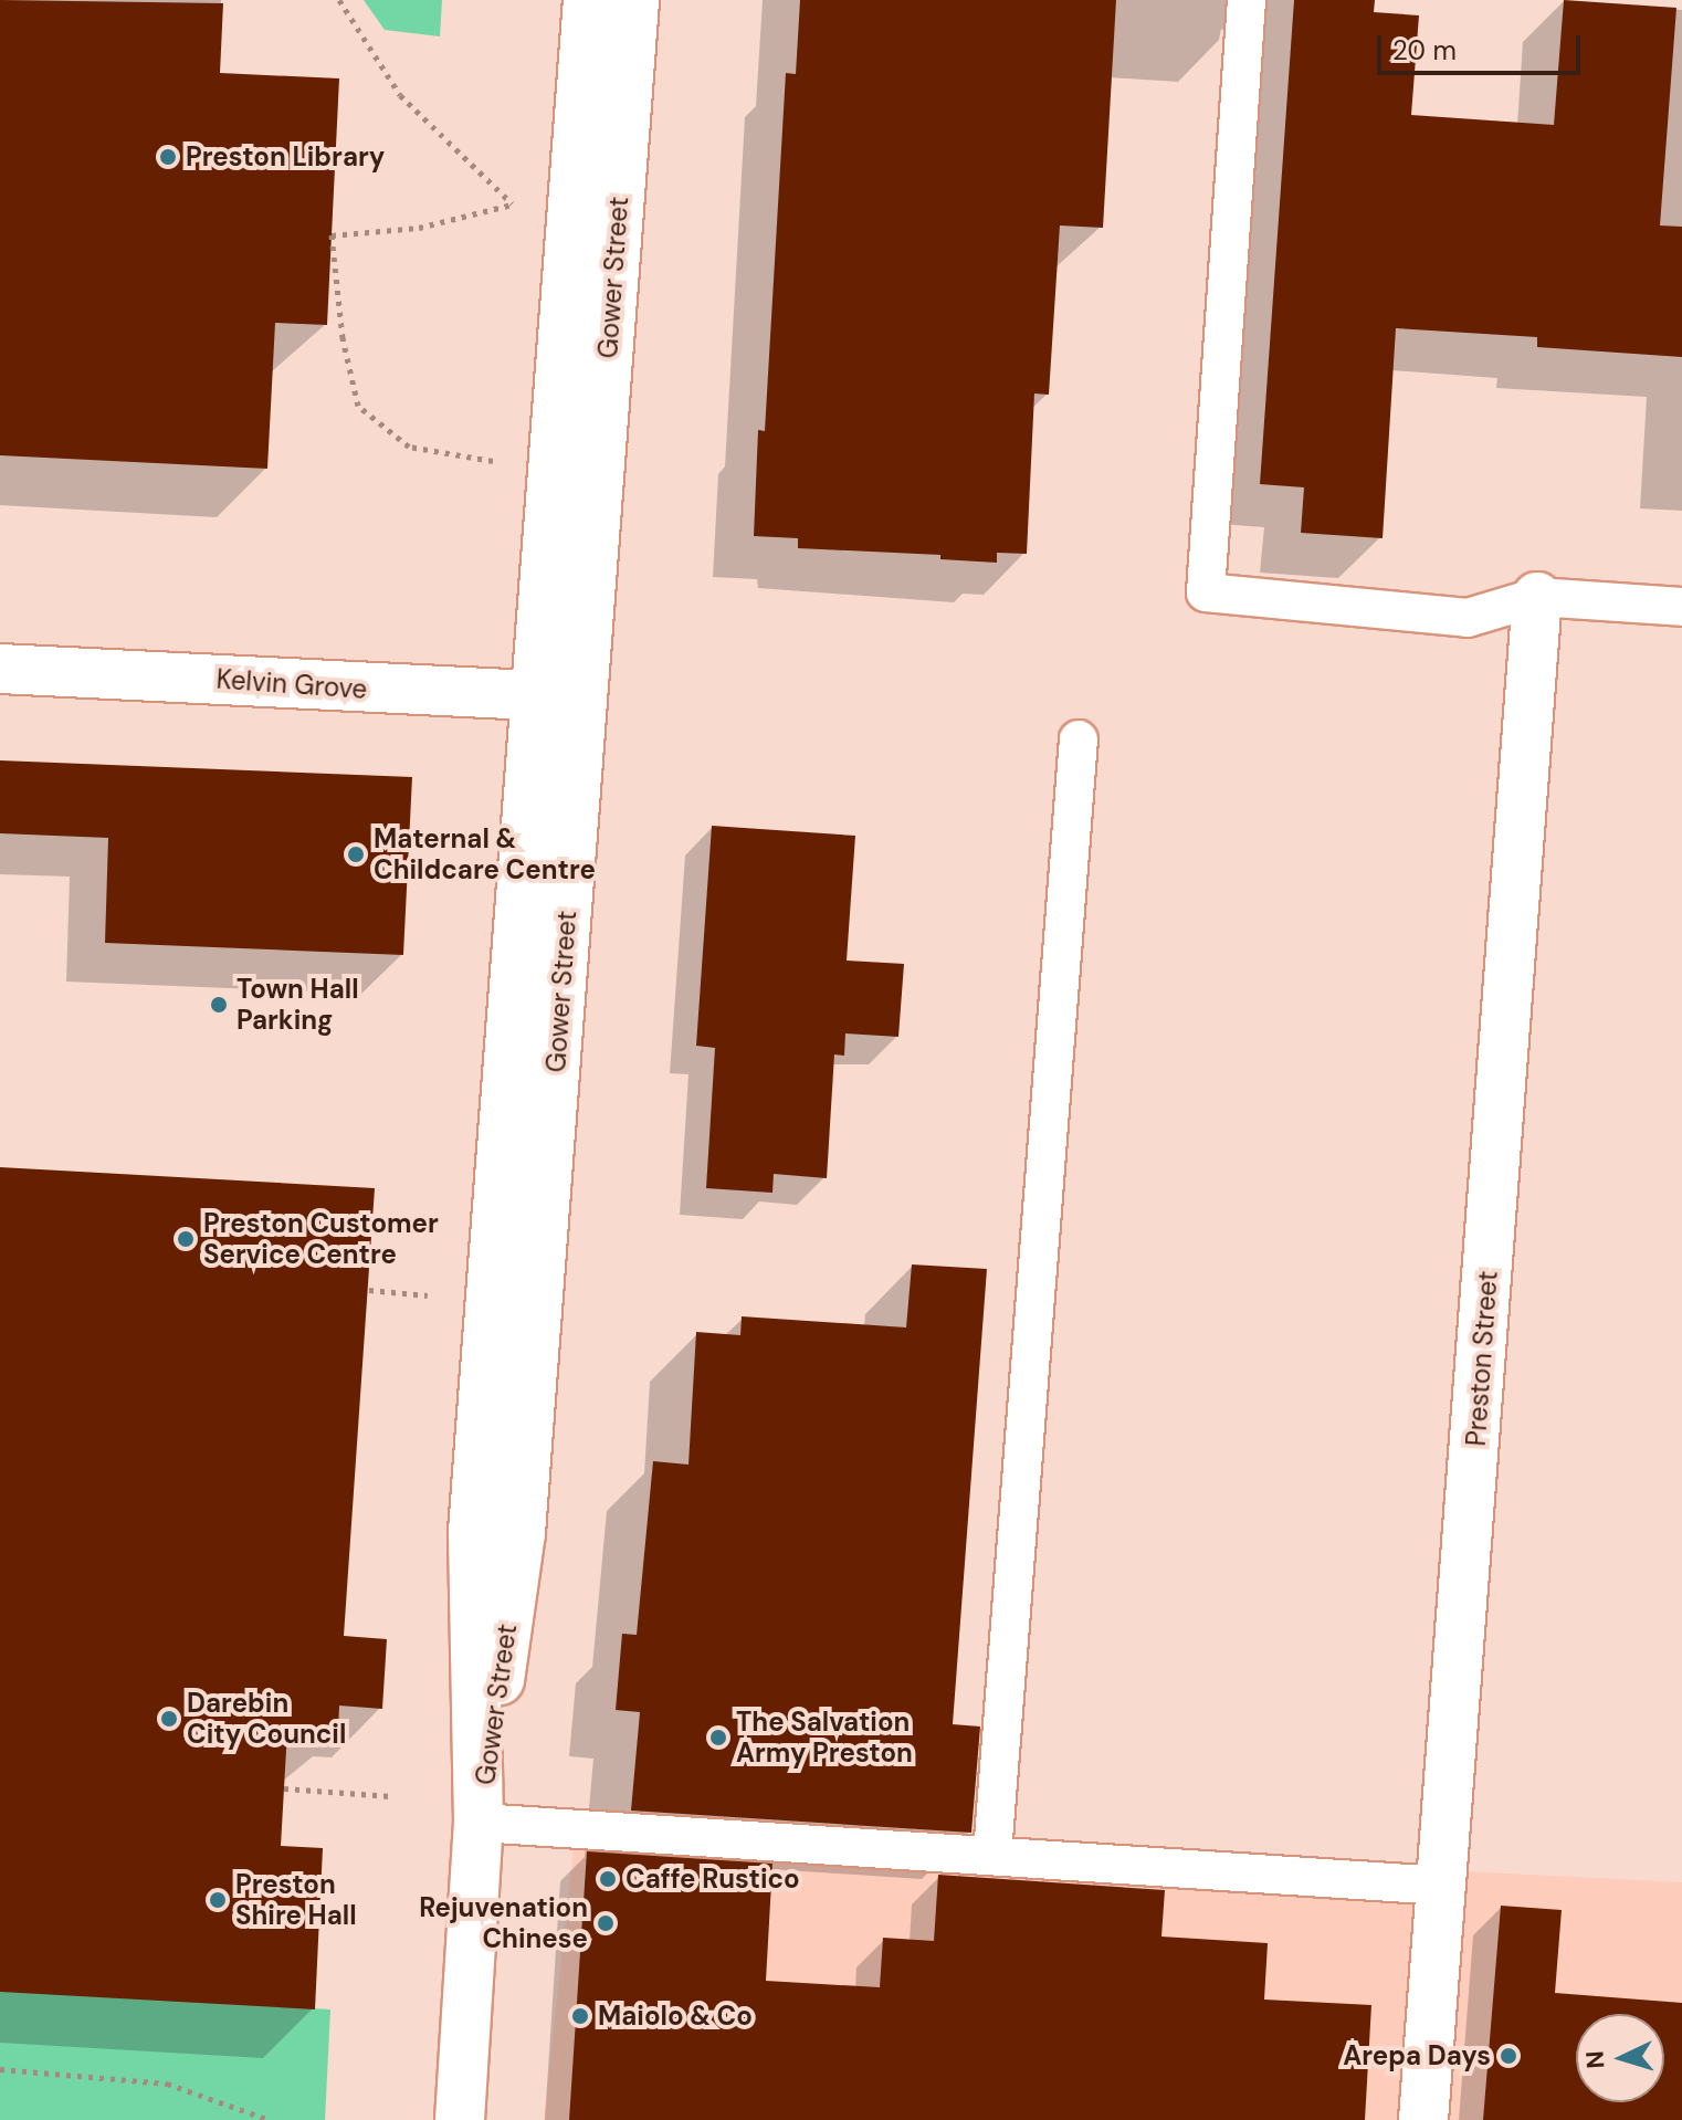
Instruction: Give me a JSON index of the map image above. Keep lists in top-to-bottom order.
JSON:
{
  "streets": {
    "street": ["Gower Street", "Kelvin Grove", "Preston Street"]
  },
  "crossings": [
    ["Gower Street", "Kelvin Grove"]
  ],
  "places": [
    "Preston Library",
    "Maternal & Childcare Centre",
    "Town Hall Parking",
    "Preston Customer Service Centre",
    "Darebin City Council",
    "The Salvation Army Preston",
    "Caffe Rustico",
    "Preston Shire Hall",
    "Rejuvenation Chinese",
    "Maiolo & Co",
    "Arepa Days"
  ],
  "scale_bar": "20 m",
  "north": "left"
}
